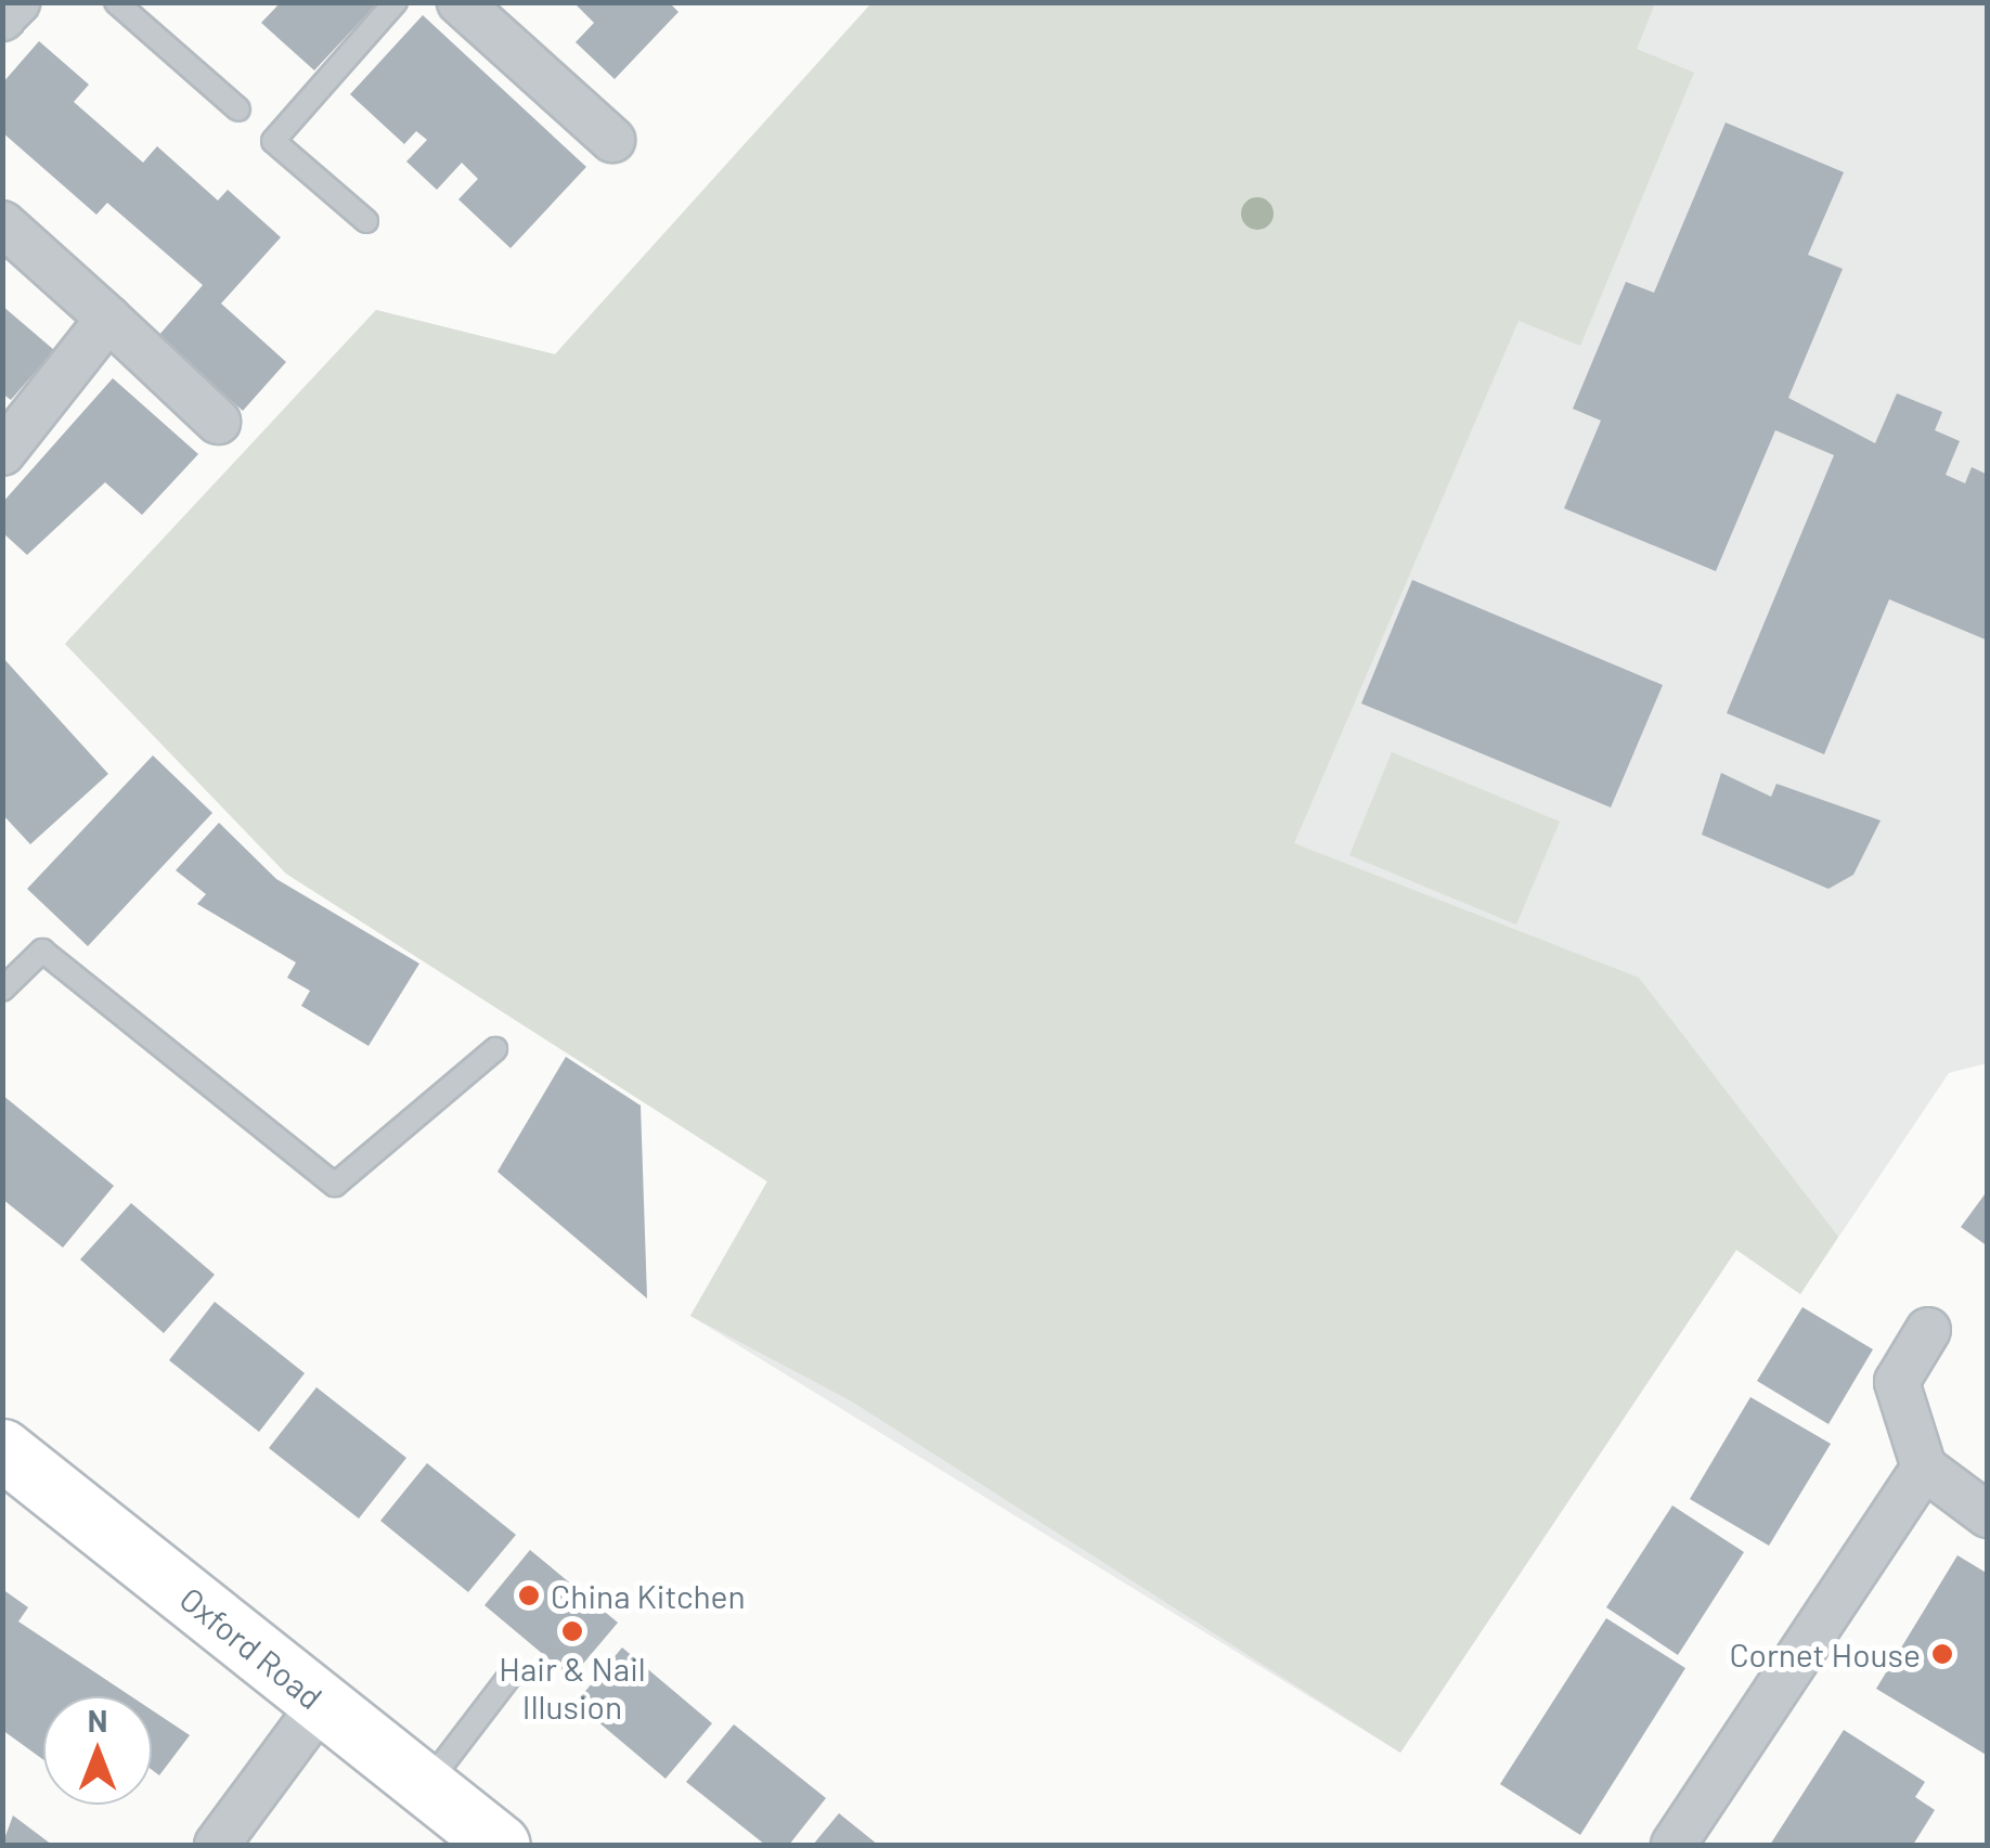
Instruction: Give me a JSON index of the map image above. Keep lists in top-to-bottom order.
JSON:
{
  "streets": {
    "main road": ["Oxford Road"]
  },
  "places": ["China Kitchen", "Hair & Nail Illusion", "Cornet House"],
  "north": "top"
}
